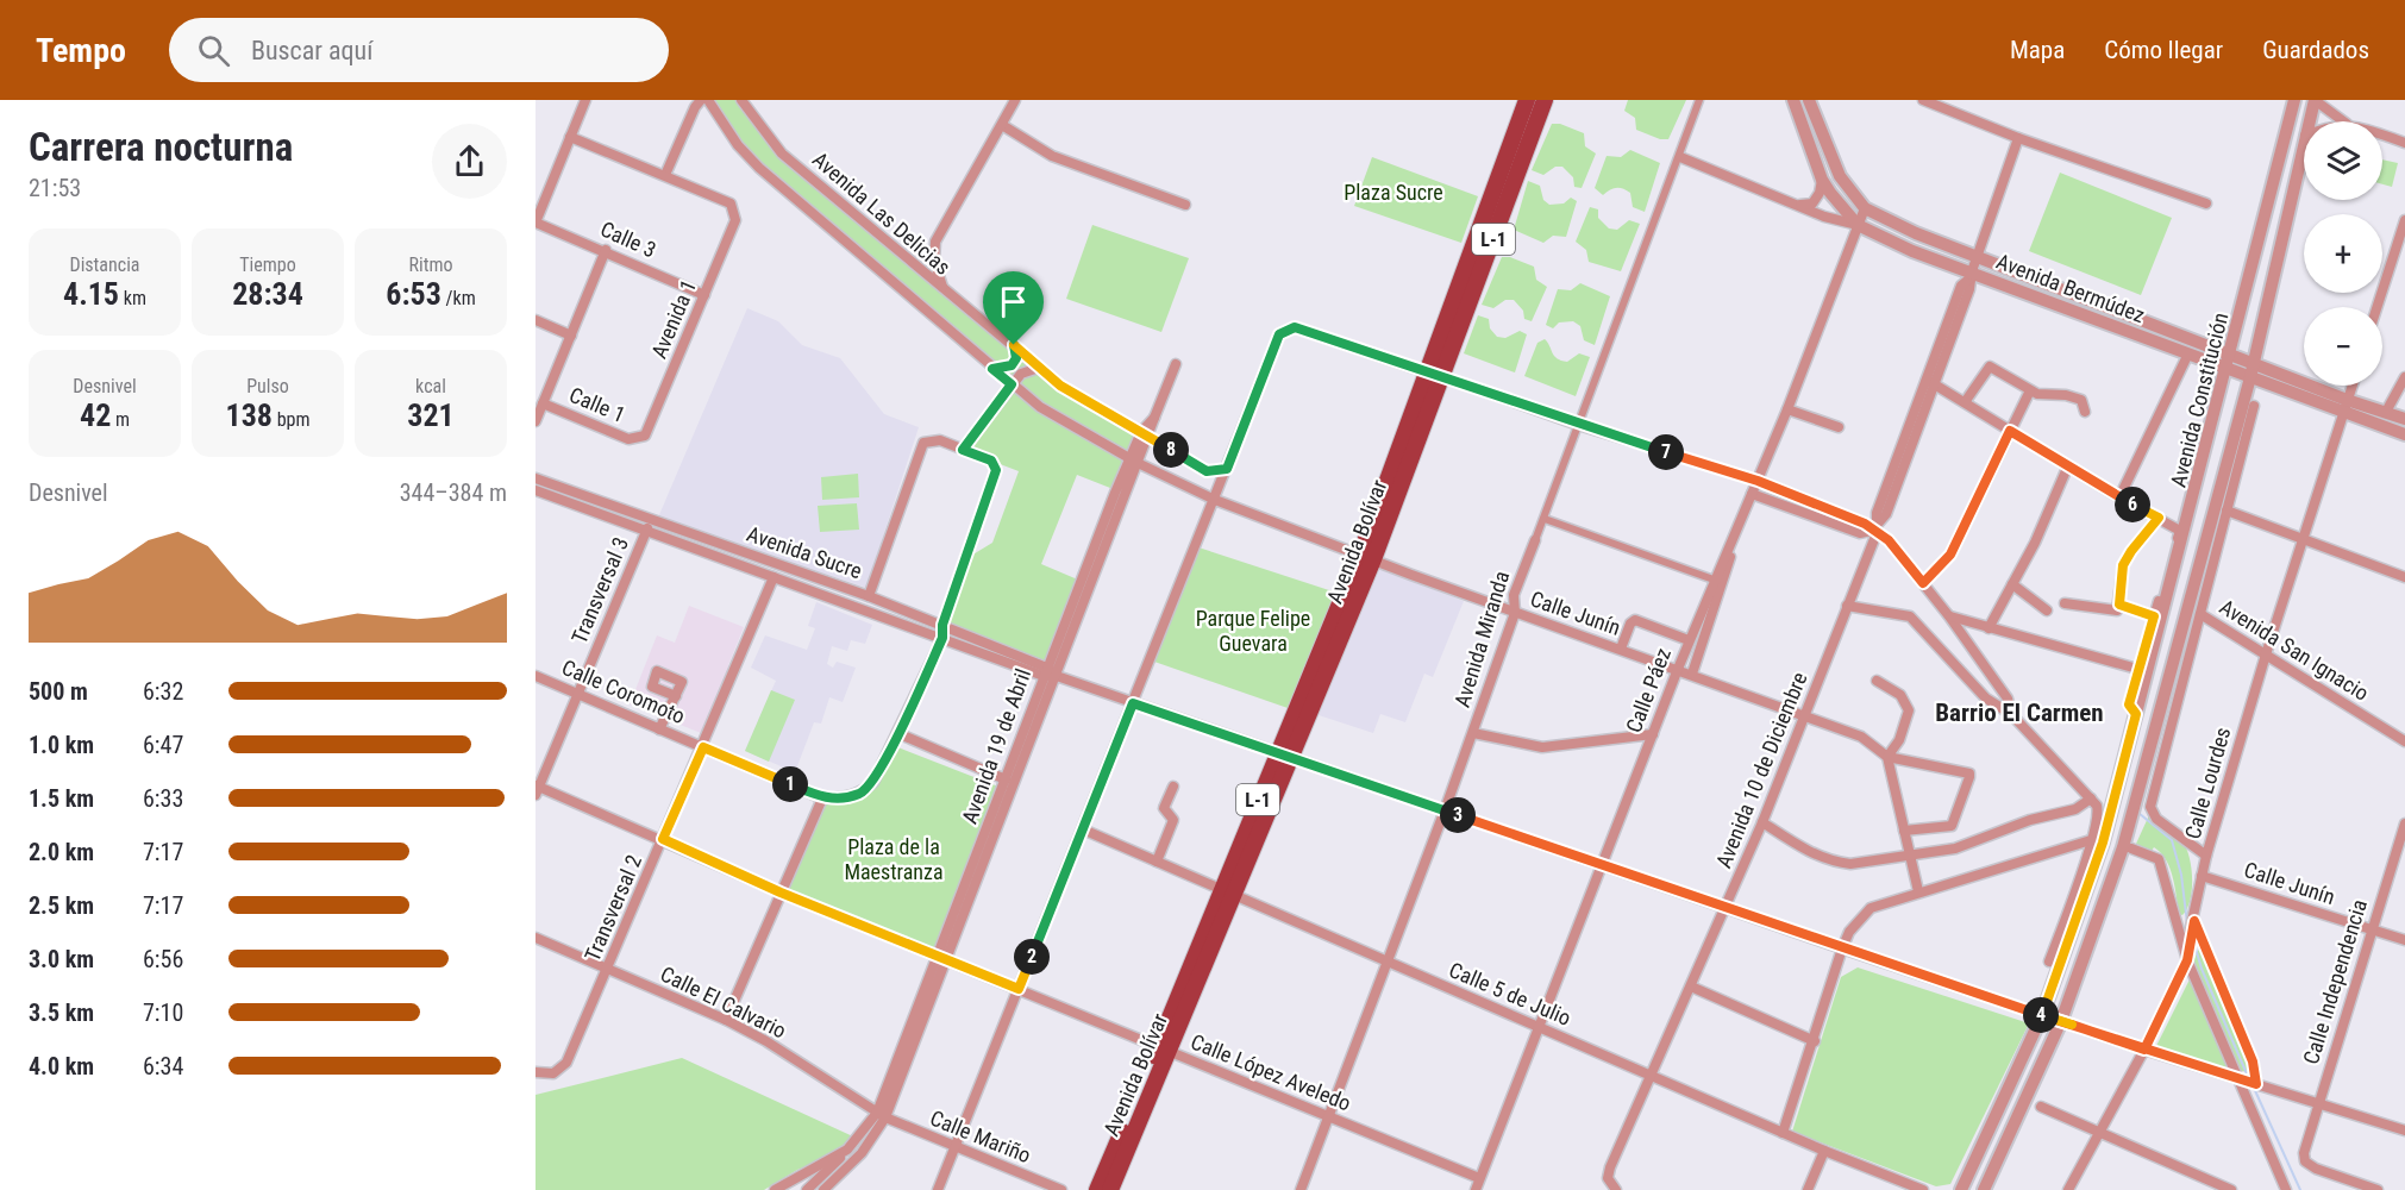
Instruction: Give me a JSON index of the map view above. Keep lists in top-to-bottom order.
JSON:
{
  "streets": {
    "main road": ["L-1", "Avenida Bolívar"],
    "street": [
      "Avenida Las Delicias",
      "Calle 3",
      "Avenida Bermúdez",
      "Avenida 1",
      "Avenida Constitución",
      "Calle 1",
      "Avenida Sucre",
      "Transversal 3",
      "Calle Junín",
      "Avenida Miranda",
      "Avenida San Ignacio",
      "Calle Páez",
      "Calle Coromoto",
      "Avenida 19 de Abril",
      "Avenida 10 de Diciembre",
      "Calle Lourdes",
      "Transversal 2",
      "Calle Independencia",
      "Calle 5 de Julio",
      "Calle El Calvario",
      "Calle López Aveledo",
      "Calle Mariño"
    ]
  },
  "crossings": [
    ["Avenida Las Delicias", "Avenida 19 de Abril"],
    ["Calle 3", "Avenida 1"],
    ["Avenida Bermúdez", "Avenida Constitución"],
    ["Avenida Bermúdez", "Calle Páez"],
    ["Avenida Bermúdez", "Avenida 10 de Diciembre"],
    ["Avenida Bermúdez", "Calle Lourdes"],
    ["Avenida 1", "Calle 1"],
    ["Avenida Constitución", "Avenida Sucre"],
    ["Avenida Bolívar", "Avenida Sucre"],
    ["Avenida Bolívar", "Calle Junín"],
    ["Avenida Bolívar", "Calle 5 de Julio"],
    ["Avenida Bolívar", "Calle López Aveledo"],
    ["Avenida Sucre", "Transversal 3"],
    ["Avenida Sucre", "Avenida Miranda"],
    ["Avenida Sucre", "Calle Páez"],
    ["Avenida Sucre", "Avenida 19 de Abril"],
    ["Avenida Sucre", "Avenida 10 de Diciembre"],
    ["Avenida Sucre", "Calle Lourdes"],
    ["Avenida Sucre", "Transversal 2"],
    ["Avenida Sucre", "Calle Independencia"],
    ["Transversal 3", "Calle Coromoto"],
    ["Transversal 3", "Calle López Aveledo"],
    ["Calle Junín", "Avenida Miranda"],
    ["Calle Junín", "Calle Páez"],
    ["Calle Junín", "Avenida 10 de Diciembre"],
    ["Calle Junín", "Calle Lourdes"],
    ["Calle Junín", "Calle Independencia"],
    ["Avenida Miranda", "Calle 5 de Julio"],
    ["Avenida Miranda", "Calle López Aveledo"],
    ["Avenida San Ignacio", "Calle Lourdes"],
    ["Calle Páez", "Calle 5 de Julio"],
    ["Calle Páez", "Calle López Aveledo"],
    ["Calle Coromoto", "Transversal 2"],
    ["Avenida 19 de Abril", "Calle El Calvario"],
    ["Avenida 19 de Abril", "Calle López Aveledo"],
    ["Avenida 19 de Abril", "Calle Mariño"],
    ["Avenida 10 de Diciembre", "Calle 5 de Julio"],
    ["Transversal 2", "Calle El Calvario"],
    ["Transversal 2", "Calle López Aveledo"],
    ["Calle El Calvario", "Calle Mariño"]
  ],
  "districts": ["Barrio El Carmen"],
  "parks": ["Plaza Sucre", "Parque Felipe Guevara", "Plaza de la Maestranza"],
  "page": {
    "header": "Tempo",
    "search": "Buscar aquí",
    "nav": ["Mapa", "Cómo llegar", "Guardados"],
    "heading": ["Carrera nocturna", "21:53"],
    "map_buttons": ["+", "−"],
    "stats": [
      ["Distancia", "4.15 km"],
      ["Tiempo", "28:34"],
      ["Ritmo", "6:53 /km"],
      ["Desnivel", "42 m"],
      ["Pulso", "138 bpm"],
      ["kcal", "321"]
    ],
    "pins": [
      "8",
      "7",
      "6",
      "1",
      "3",
      "2",
      "4"
    ],
    "chart": ["Desnivel", "344–384 m"],
    "list": [
      {
        "name": "500 m",
        "note": "6:32"
      },
      {
        "name": "1.0 km",
        "note": "6:47"
      },
      {
        "name": "1.5 km",
        "note": "6:33"
      },
      {
        "name": "2.0 km",
        "note": "7:17"
      },
      {
        "name": "2.5 km",
        "note": "7:17"
      },
      {
        "name": "3.0 km",
        "note": "6:56"
      },
      {
        "name": "3.5 km",
        "note": "7:10"
      },
      {
        "name": "4.0 km",
        "note": "6:34"
      }
    ]
  }
}
